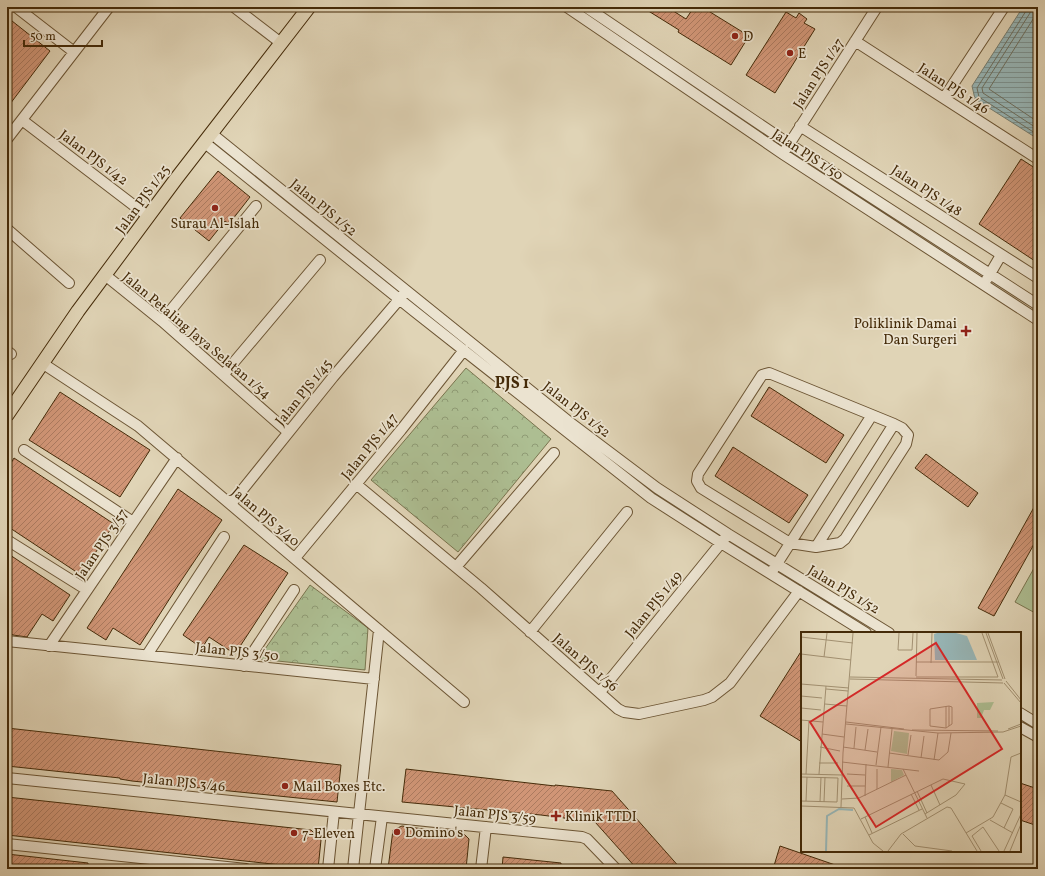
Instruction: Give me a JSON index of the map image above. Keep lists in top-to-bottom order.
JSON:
{
  "streets": {
    "main road": ["Jalan PJS 1/25"],
    "street": [
      "Jalan PJS 1/27",
      "Jalan PJS 1/46",
      "Jalan PJS 1/50",
      "Jalan PJS 1/42",
      "Jalan PJS 1/48",
      "Jalan PJS 1/52",
      "Jalan Petaling Jaya Selatan 1/54",
      "Jalan PJS 1/45",
      "Jalan PJS 1/47",
      "Jalan PJS 3/40",
      "Jalan PJS 3/57",
      "Jalan PJS 1/49",
      "Jalan PJS 3/50",
      "Jalan PJS 1/56",
      "Jalan PJS 3/46",
      "Jalan PJS 3/59"
    ]
  },
  "crossings": [
    ["Jalan PJS 1/27", "Jalan PJS 1/46"],
    ["Jalan PJS 1/27", "Jalan PJS 1/50"],
    ["Jalan PJS 1/27", "Jalan PJS 1/48"],
    ["Jalan PJS 1/42", "Jalan PJS 1/25"],
    ["Jalan PJS 1/25", "Jalan PJS 1/52"],
    ["Jalan PJS 1/25", "Jalan Petaling Jaya Selatan 1/54"],
    ["Jalan PJS 1/25", "Jalan PJS 3/40"],
    ["Jalan PJS 1/52", "Jalan PJS 1/45"],
    ["Jalan PJS 1/52", "Jalan PJS 1/47"],
    ["Jalan PJS 1/52", "Jalan PJS 1/49"],
    ["Jalan PJS 1/52", "Jalan PJS 1/56"],
    ["Jalan Petaling Jaya Selatan 1/54", "Jalan PJS 1/45"],
    ["Jalan PJS 1/45", "Jalan PJS 3/40"],
    ["Jalan PJS 1/47", "Jalan PJS 3/40"],
    ["Jalan PJS 1/47", "Jalan PJS 1/56"],
    ["Jalan PJS 3/40", "Jalan PJS 3/57"],
    ["Jalan PJS 3/57", "Jalan PJS 3/50"],
    ["Jalan PJS 1/49", "Jalan PJS 1/56"],
    ["Jalan PJS 3/46", "Jalan PJS 3/59"]
  ],
  "districts": ["PJS 1"],
  "places": {
    "other": [
      "D",
      "E",
      "Surau Al-Islah",
      "Mail Boxes Etc.",
      "Domino's",
      "7-Eleven"
    ],
    "health": ["Poliklinik Damai Dan Surgeri", "Klinik TTDI"]
  },
  "scale_bar": "50 m"
}
